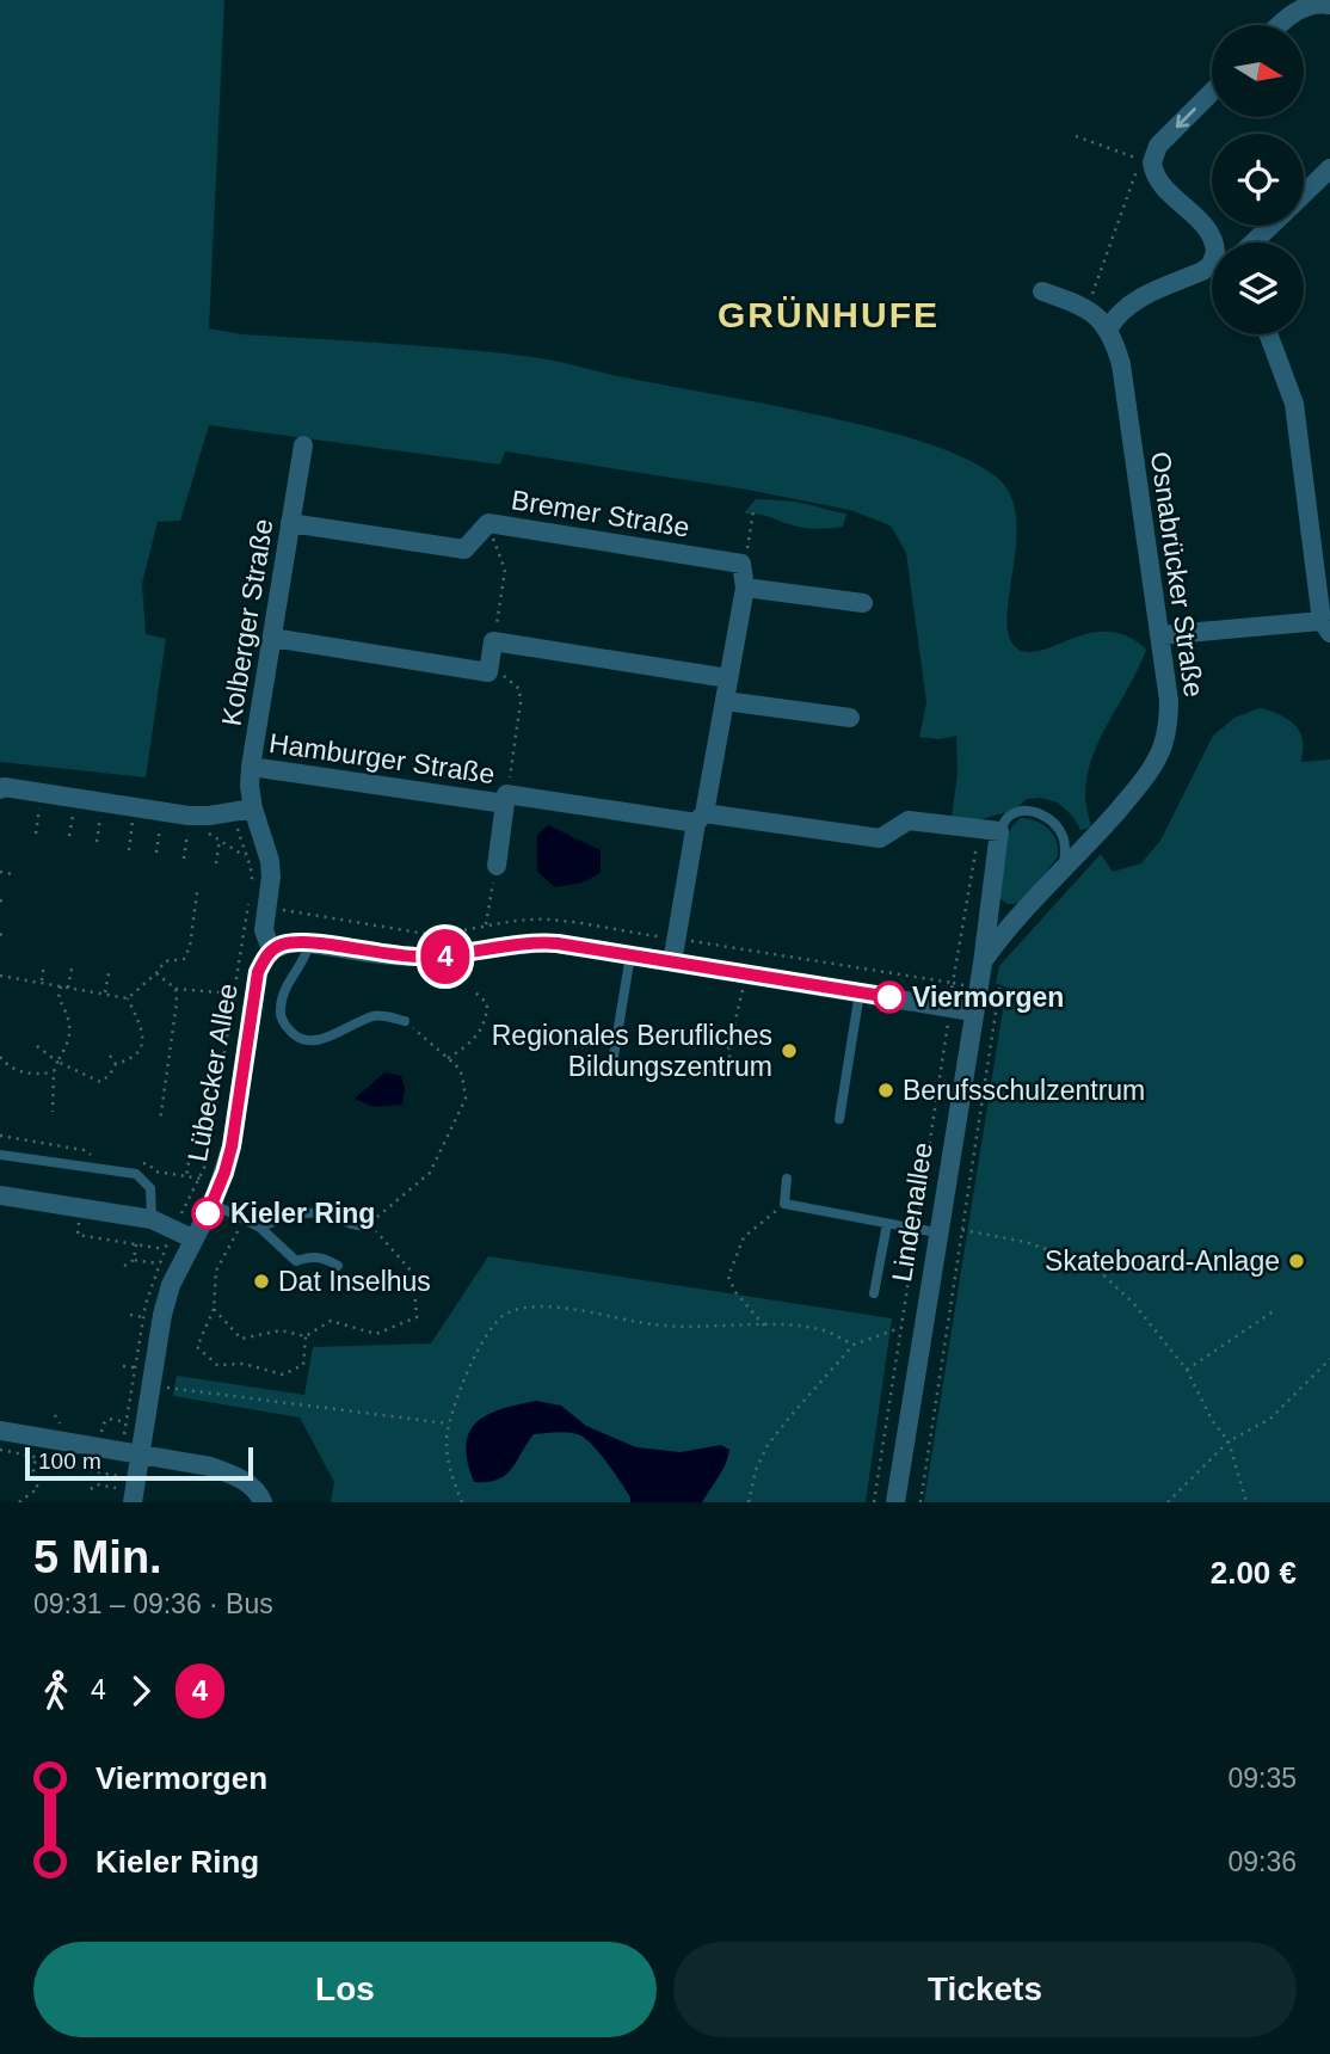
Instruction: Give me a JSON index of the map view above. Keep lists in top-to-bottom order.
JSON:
{
  "streets": {
    "street": [
      "Bremer Straße",
      "Osnabrücker Straße",
      "Kolberger Straße",
      "Hamburger Straße",
      "Lübecker Allee",
      "Lindenallee"
    ]
  },
  "crossings": [
    ["Bremer Straße", "Kolberger Straße"],
    ["Osnabrücker Straße", "Lindenallee"],
    ["Kolberger Straße", "Hamburger Straße"],
    ["Hamburger Straße", "Lindenallee"]
  ],
  "districts": ["GRÜNHUFE"],
  "places": [
    "Viermorgen",
    "Regionales Berufliches Bildungszentrum",
    "Berufsschulzentrum",
    "Kieler Ring",
    "Skateboard-Anlage",
    "Dat Inselhus"
  ],
  "lines": ["bus line 4"],
  "scale_bar": "100 m",
  "north": "right",
  "page": {
    "on_map": "4",
    "scale": "100 m",
    "heading": ["5 Min.", "09:31 – 09:36 · Bus", "2.00 €"],
    "legs": ["4", "4"],
    "list": [
      {
        "name": "Viermorgen",
        "value": "09:35"
      },
      {
        "name": "Kieler Ring",
        "value": "09:36"
      }
    ],
    "buttons": ["Los", "Tickets"]
  }
}
